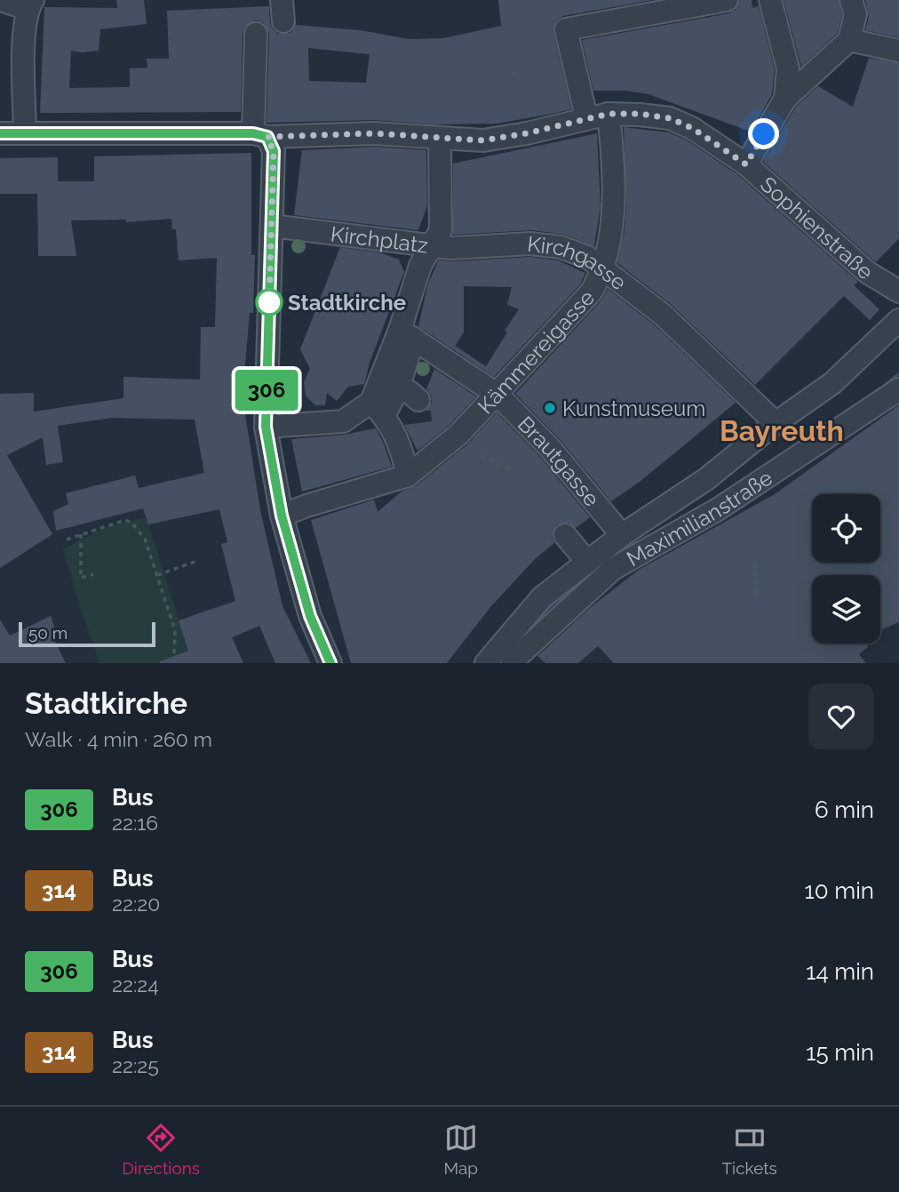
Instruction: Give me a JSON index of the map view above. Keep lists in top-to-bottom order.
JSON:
{
  "streets": {
    "street": [
      "Sophienstraße",
      "Kirchplatz",
      "Kirchgasse",
      "Kämmereigasse",
      "Brautgasse",
      "Maximilianstraße"
    ]
  },
  "crossings": [
    ["Sophienstraße", "Kämmereigasse"],
    ["Kirchplatz", "Kirchgasse"],
    ["Kirchplatz", "Brautgasse"],
    ["Kirchgasse", "Kämmereigasse"],
    ["Kirchgasse", "Maximilianstraße"],
    ["Kämmereigasse", "Brautgasse"],
    ["Brautgasse", "Maximilianstraße"]
  ],
  "districts": ["Bayreuth"],
  "places": ["Stadtkirche", "Kunstmuseum"],
  "lines": ["bus line 306"],
  "scale_bar": "50 m",
  "page": {
    "on_map": "306",
    "scale": "50 m",
    "heading": ["Stadtkirche", "Walk · 4 min · 260 m"],
    "list": [
      {
        "mark": "306",
        "name": "Bus",
        "note": "22:16",
        "value": "6 min"
      },
      {
        "mark": "314",
        "name": "Bus",
        "note": "22:20",
        "value": "10 min"
      },
      {
        "mark": "306",
        "name": "Bus",
        "note": "22:24",
        "value": "14 min"
      },
      {
        "mark": "314",
        "name": "Bus",
        "note": "22:25",
        "value": "15 min"
      }
    ],
    "tabs": ["Directions", "Map", "Tickets"]
  }
}
